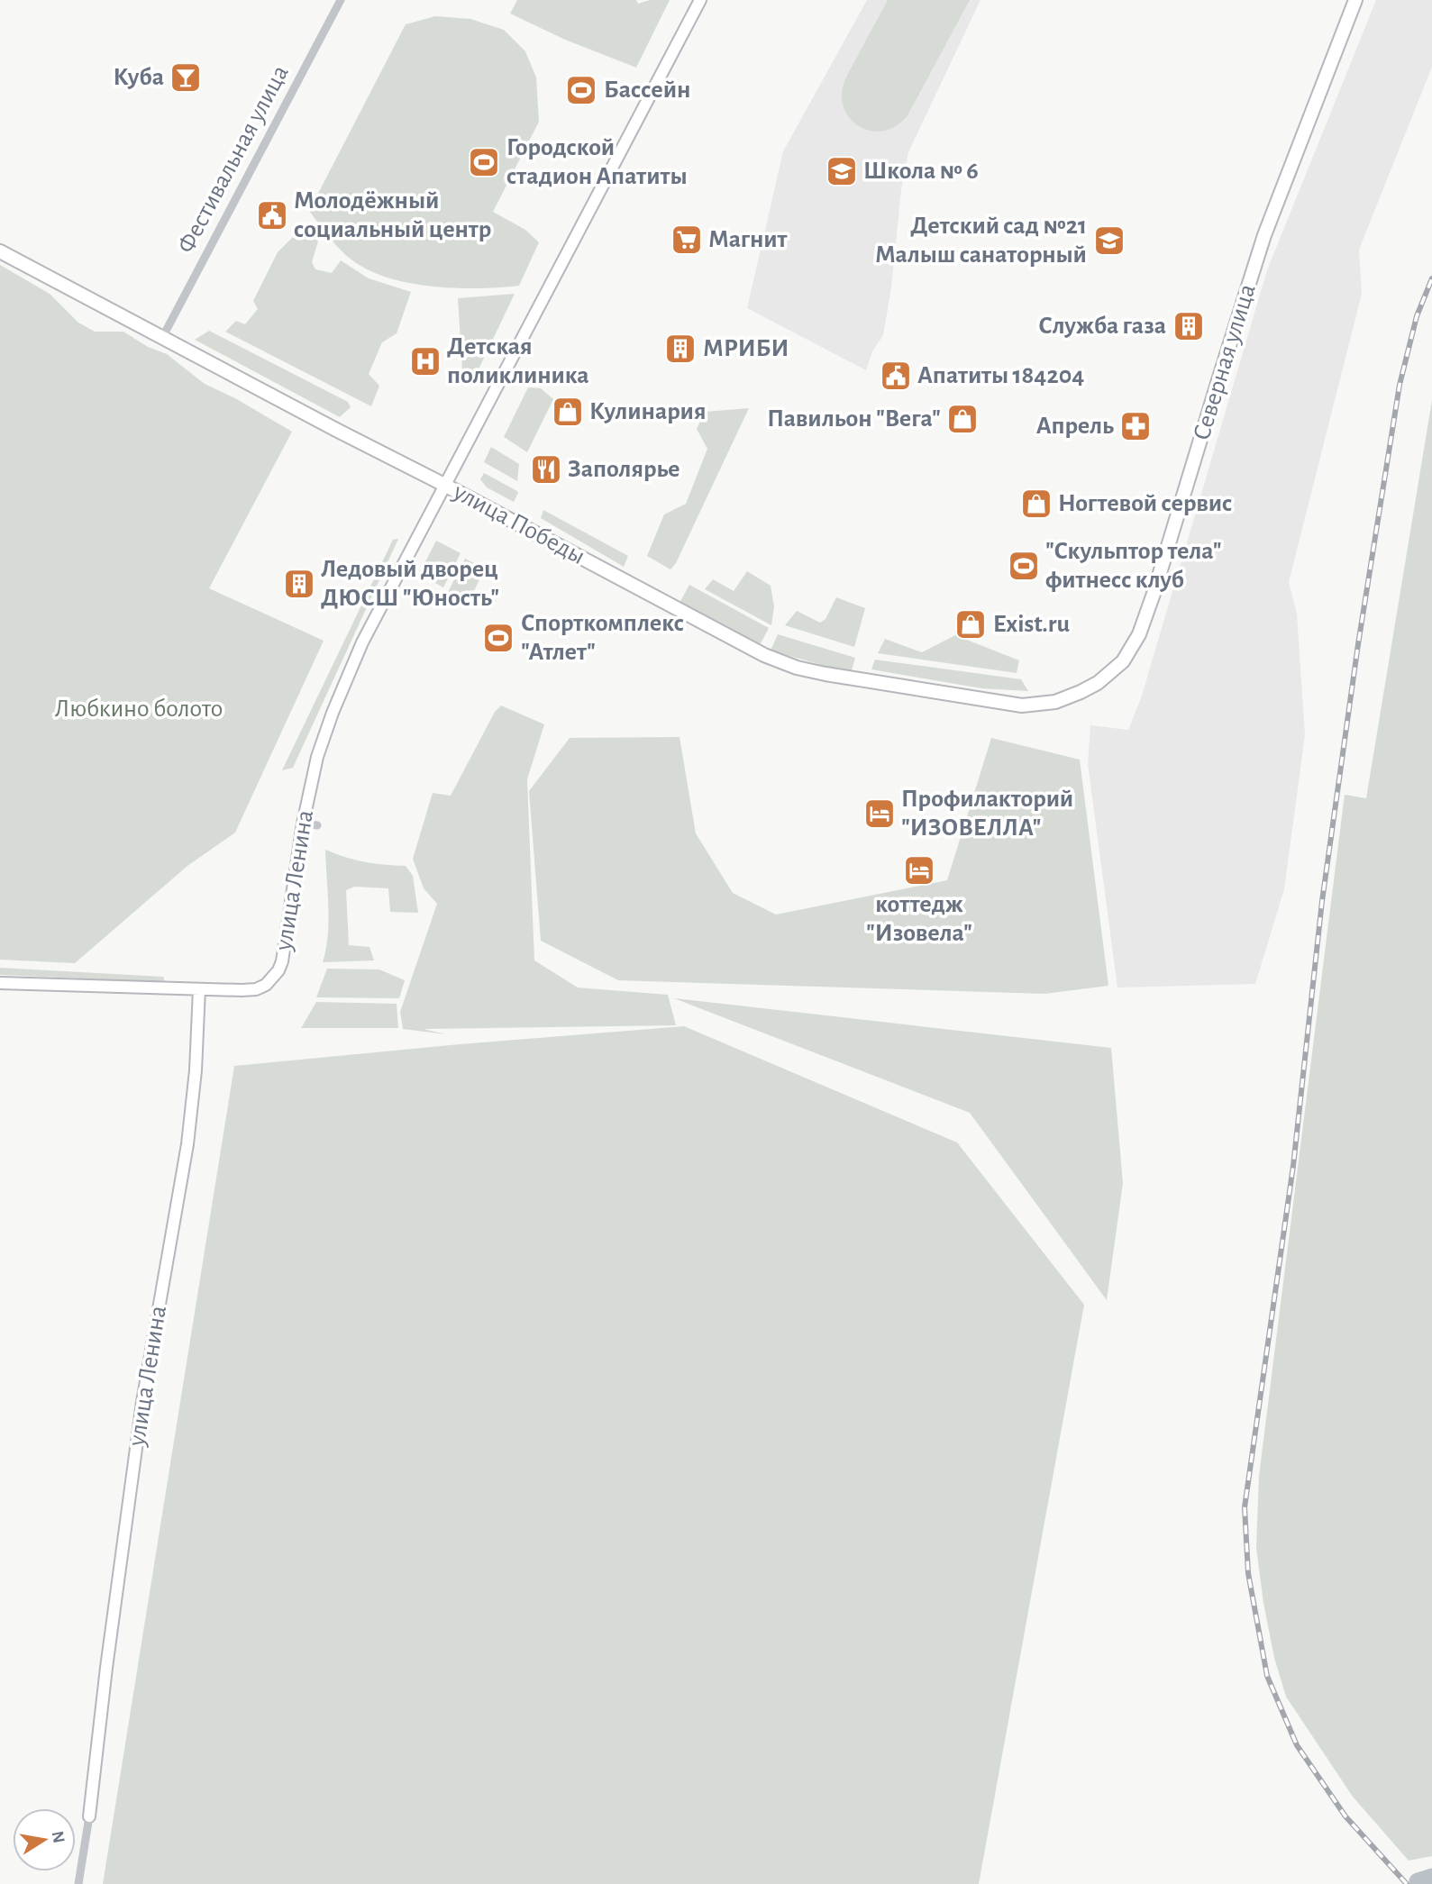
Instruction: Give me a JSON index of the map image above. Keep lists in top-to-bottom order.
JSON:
{
  "streets": {
    "main road": ["Северная улица", "улица Победы"],
    "street": ["Фестивальная улица", "улица Ленина"]
  },
  "crossings": [
    ["Фестивальная улица", "улица Победы"],
    ["Северная улица", "улица Победы"],
    ["улица Победы", "улица Ленина"]
  ],
  "parks": ["Любкино болото"],
  "places": {
    "bar": ["Куба"],
    "sports": [
      "Бассейн",
      "Городской стадион Апатиты",
      "\"Скульптор тела\" фитнесс клуб",
      "Спорткомплекс \"Атлет\""
    ],
    "school or university": ["Школа № 6", "Детский сад №21 Малыш санаторный"],
    "public building": ["Молодёжный социальный центр", "Апатиты 184204"],
    "supermarket": ["Магнит"],
    "building": ["Служба газа", "МРИБИ", "Ледовый дворец ДЮСШ \"Юность\""],
    "hospital": ["Детская поликлиника"],
    "shop": [
      "Кулинария",
      "Павильон \"Вега\"",
      "Ногтевой сервис",
      "Exist.ru"
    ],
    "pharmacy": ["Апрель"],
    "restaurant": ["Заполярье"],
    "hotel": ["Профилакторий \"ИЗОВЕЛЛА\"", "коттедж \"Изовела\""]
  },
  "north": "right"
}
